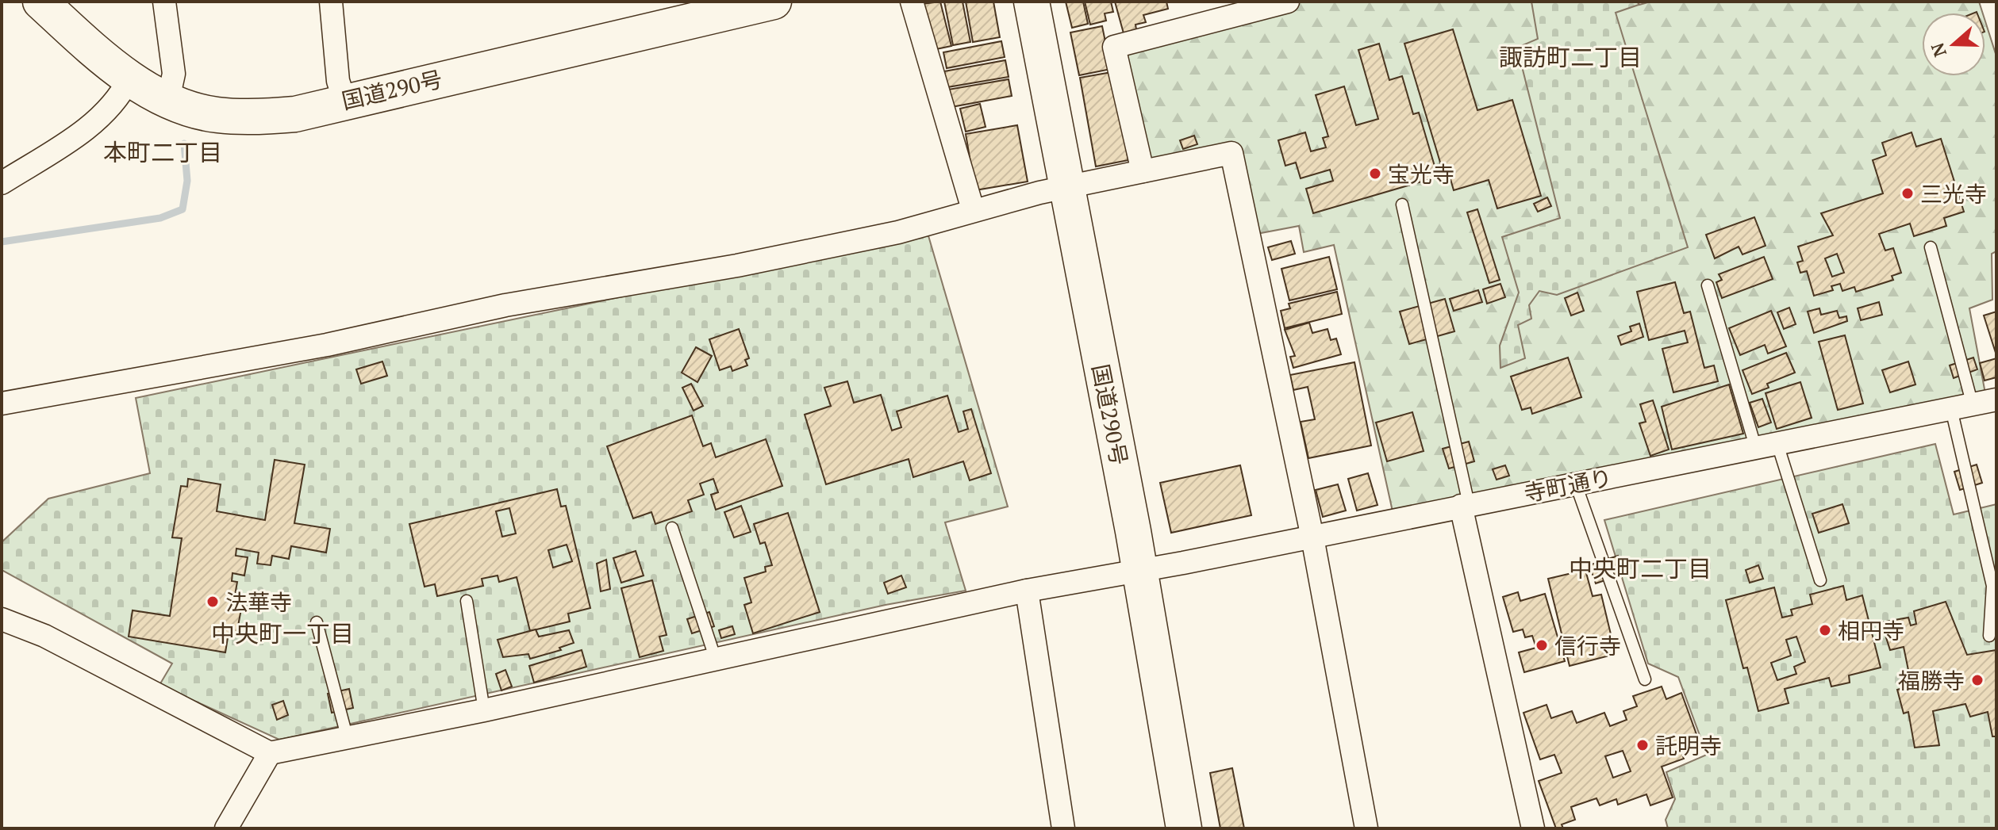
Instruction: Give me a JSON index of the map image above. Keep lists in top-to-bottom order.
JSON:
{
  "streets": {
    "highway": ["国道290号"],
    "street": ["寺町通り"]
  },
  "crossings": [
    ["国道290号", "寺町通り"]
  ],
  "districts": [
    "諏訪町二丁目",
    "本町二丁目",
    "中央町二丁目",
    "中央町一丁目"
  ],
  "places": [
    "宝光寺",
    "三光寺",
    "法華寺",
    "相円寺",
    "信行寺",
    "福勝寺",
    "託明寺"
  ],
  "north": "left"
}
